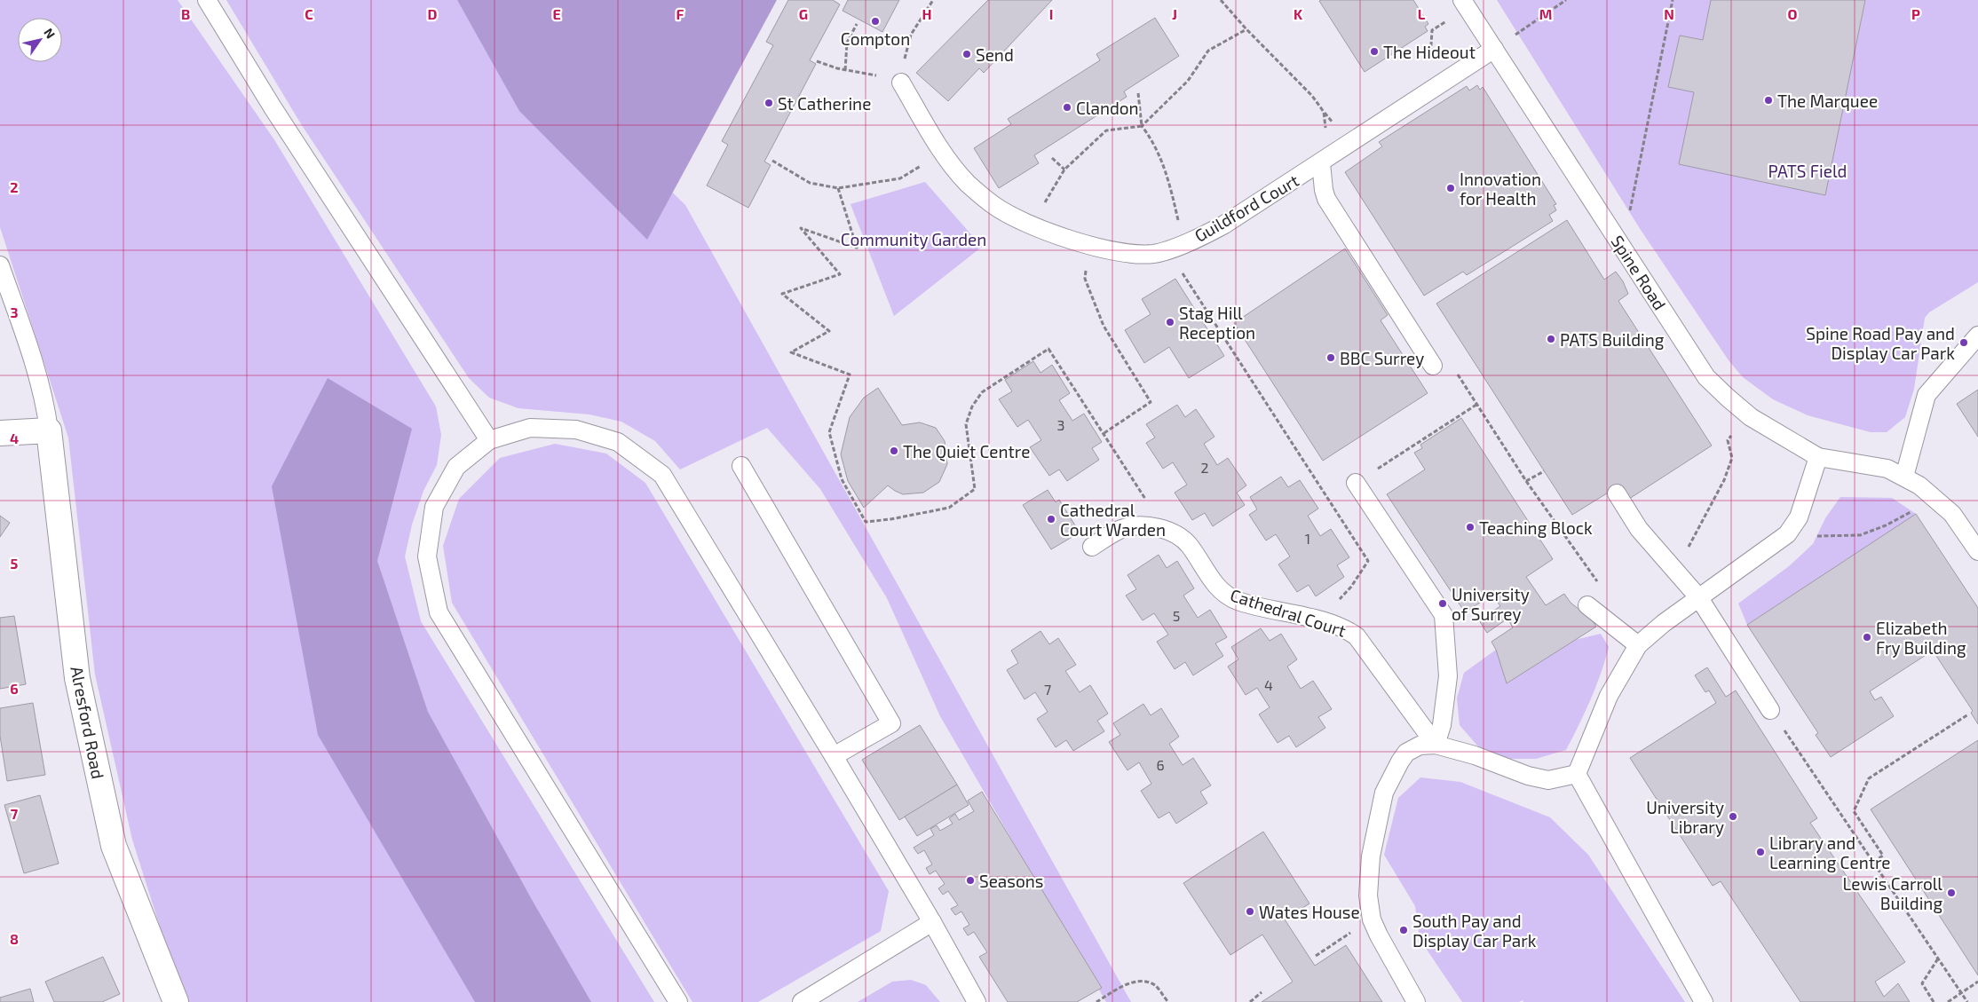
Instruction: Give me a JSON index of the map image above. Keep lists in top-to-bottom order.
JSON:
{
  "streets": {
    "street": ["Alresford Road"],
    "lane": ["Guildford Court", "Spine Road", "Cathedral Court"]
  },
  "crossings": [
    ["Guildford Court", "Spine Road"]
  ],
  "parks": ["PATS Field", "Community Garden"],
  "places": [
    "Compton",
    "The Hideout",
    "Send",
    "The Marquee",
    "St Catherine",
    "Clandon",
    "Innovation for Health",
    "Stag Hill Reception",
    "PATS Building",
    "Spine Road Pay and Display Car Park",
    "BBC Surrey",
    "The Quiet Centre",
    "Cathedral Court Warden",
    "Teaching Block",
    "University of Surrey",
    "Elizabeth Fry Building",
    "University Library",
    "Library and Learning Centre",
    "Seasons",
    "Lewis Carroll Building",
    "Wates House",
    "South Pay and Display Car Park"
  ],
  "house_numbers": [
    "3",
    "2",
    "1",
    "5",
    "4",
    "7",
    "6"
  ],
  "north": "top right",
  "grid": {
    "columns": [
      "B",
      "C",
      "D",
      "E",
      "F",
      "G",
      "H",
      "I",
      "J",
      "K",
      "L",
      "M",
      "N",
      "O",
      "P"
    ],
    "rows": [
      "2",
      "3",
      "4",
      "5",
      "6",
      "7",
      "8"
    ]
  }
}
